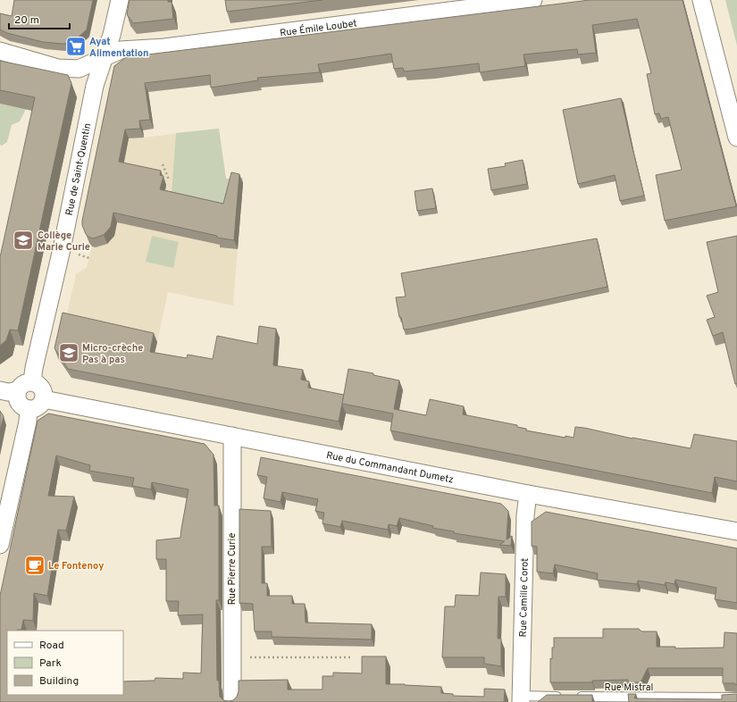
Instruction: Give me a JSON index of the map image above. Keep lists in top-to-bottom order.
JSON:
{
  "streets": {
    "street": [
      "Rue Émile Loubet",
      "Rue de Saint-Quentin",
      "Rue du Commandant Dumetz",
      "Rue Pierre Curie",
      "Rue Camille Corot"
    ],
    "lane": ["Rue Mistral"]
  },
  "crossings": [
    ["Rue Émile Loubet", "Rue de Saint-Quentin"],
    ["Rue de Saint-Quentin", "Rue du Commandant Dumetz"],
    ["Rue du Commandant Dumetz", "Rue Pierre Curie"],
    ["Rue du Commandant Dumetz", "Rue Camille Corot"],
    ["Rue Camille Corot", "Rue Mistral"]
  ],
  "places": {
    "supermarket": ["Ayat Alimentation"],
    "school or university": ["Collège Marie Curie", "Micro-crèche Pas à pas"],
    "cafe": ["Le Fontenoy"]
  },
  "legend": ["Road", "Park", "Building"],
  "scale_bar": "20 m"
}
